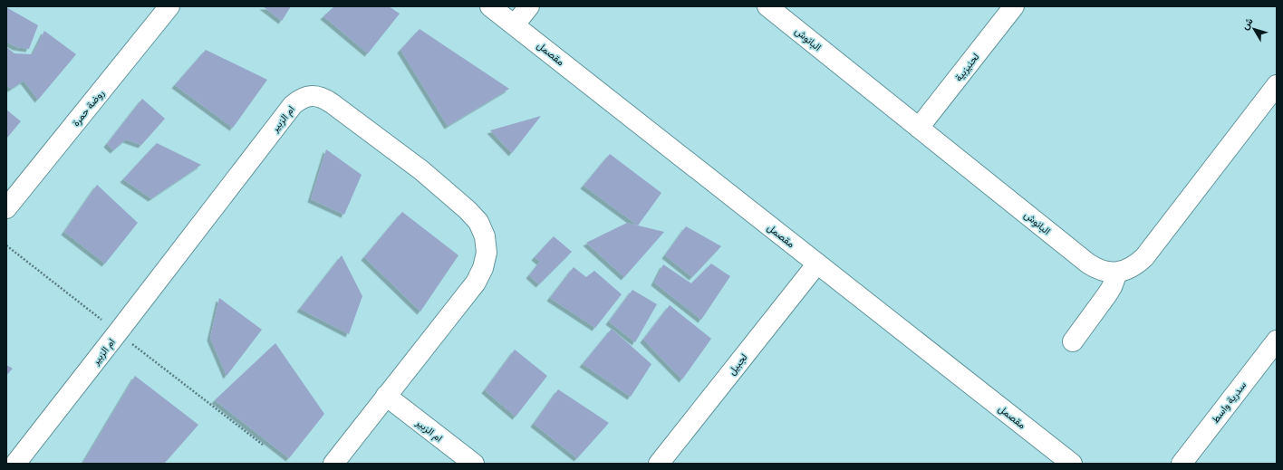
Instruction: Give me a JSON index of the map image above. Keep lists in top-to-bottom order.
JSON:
{
  "streets": {
    "street": [
      "البانوش",
      "مقصمل",
      "لحنيزبية",
      "روضة حمرة",
      "ام الزبير",
      "لجبيل",
      "سدرية واسط"
    ]
  },
  "crossings": [
    ["البانوش", "لحنيزبية"],
    ["مقصمل", "لجبيل"]
  ],
  "north": "top left"
}
